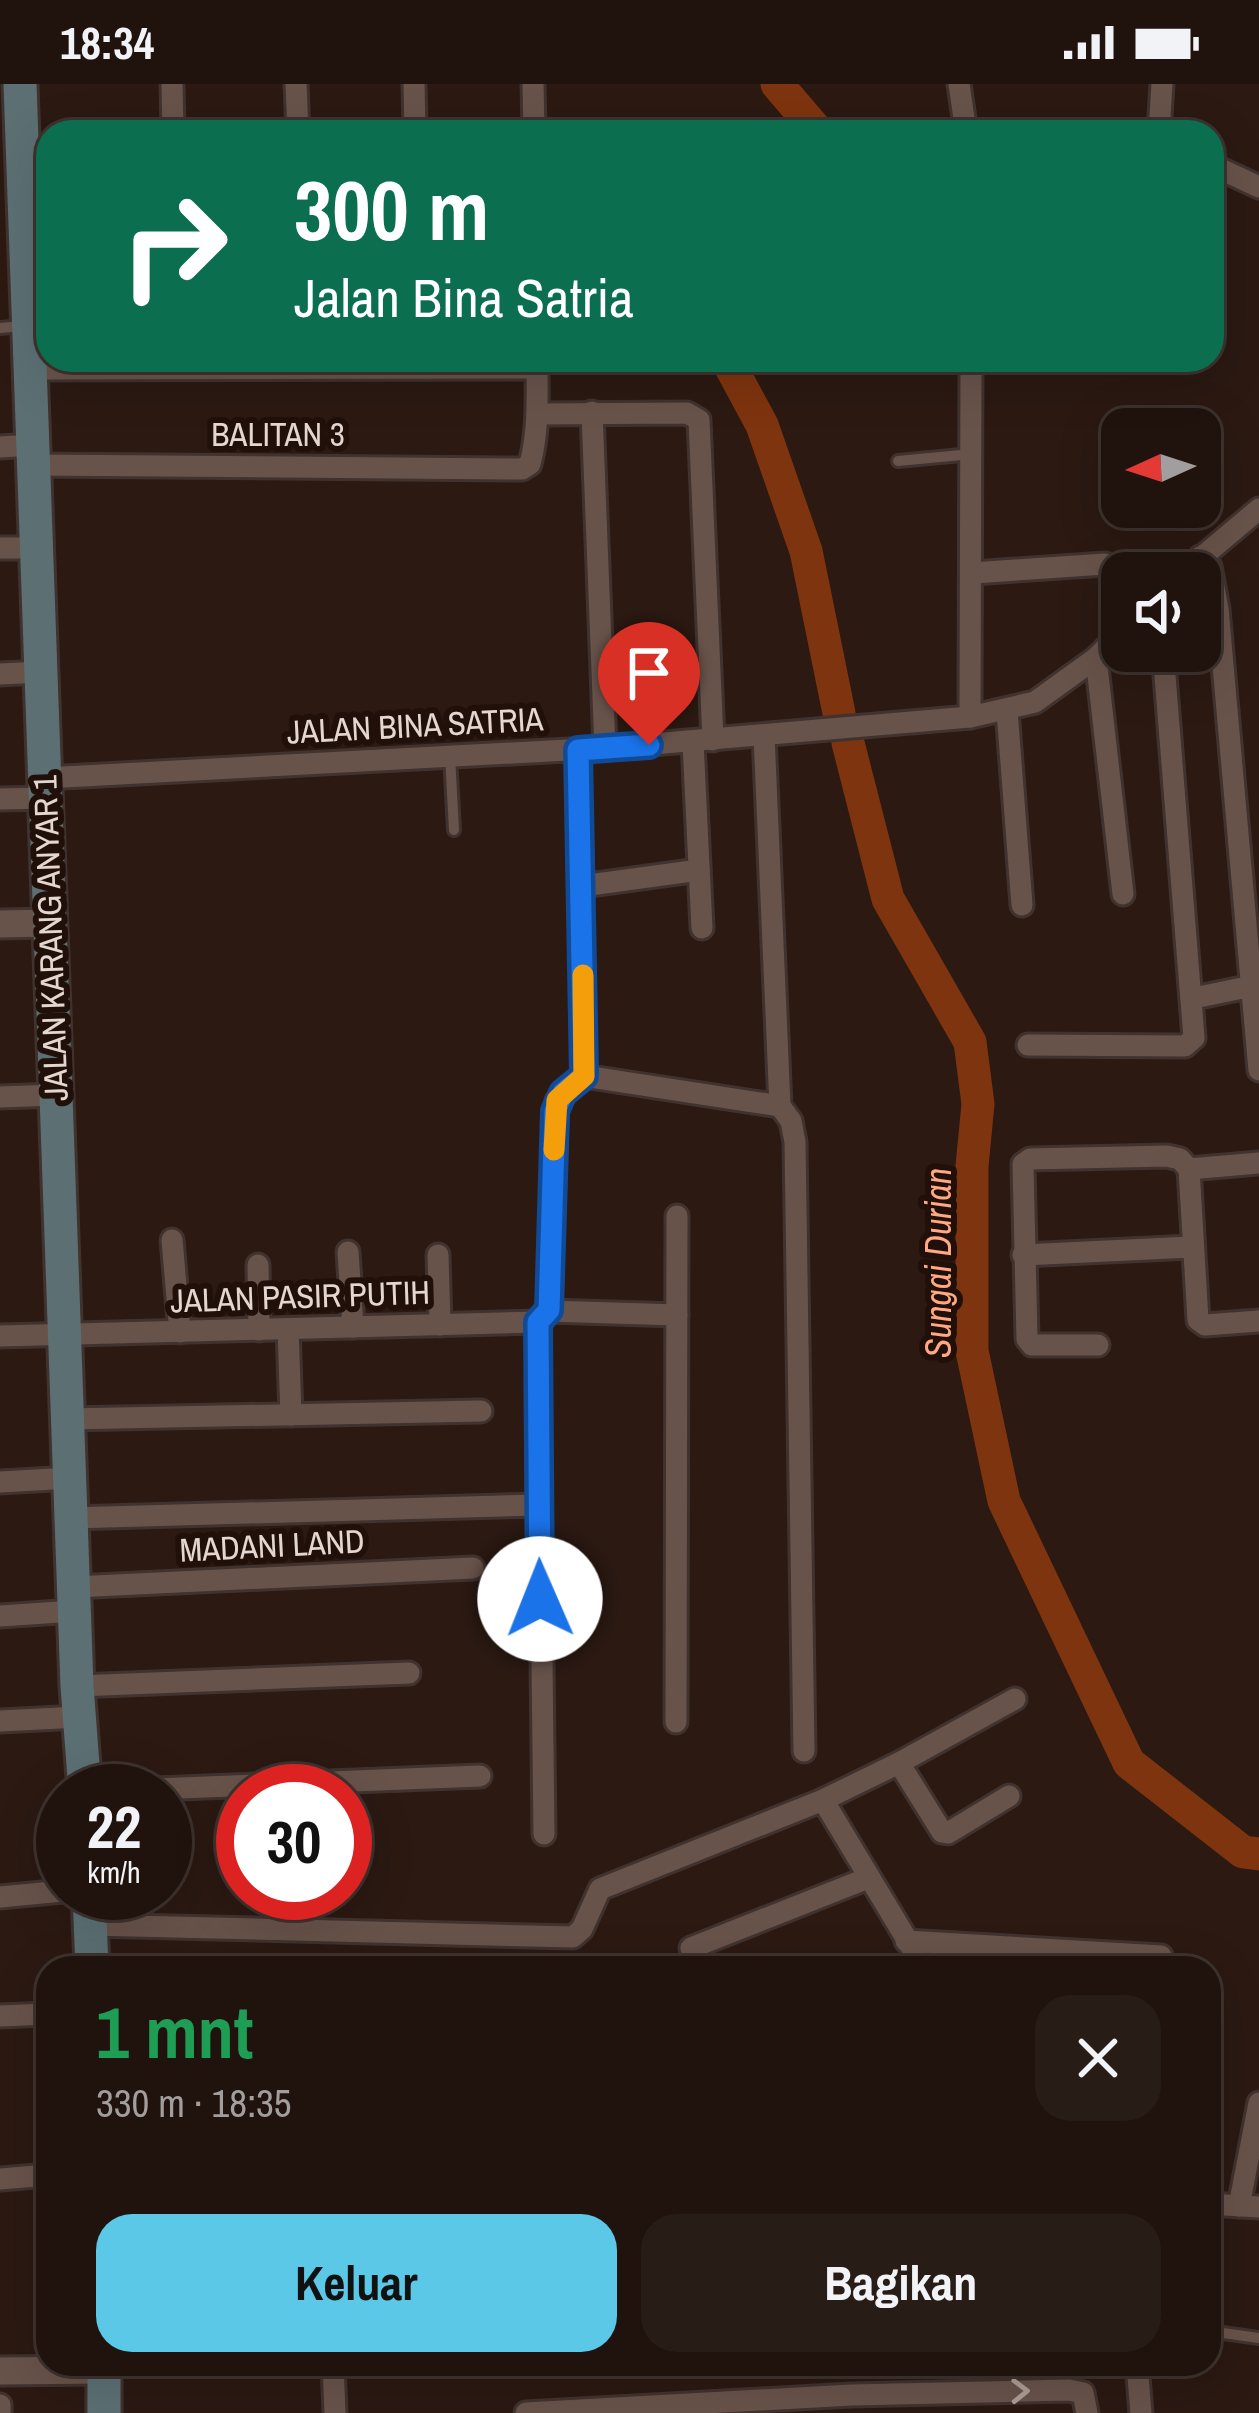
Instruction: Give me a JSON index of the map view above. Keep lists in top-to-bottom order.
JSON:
{
  "streets": {
    "main road": ["JALAN KARANG ANYAR 1"],
    "street": [
      "BALITAN 3",
      "JALAN BINA SATRIA",
      "JALAN PASIR PUTIH",
      "MADANI LAND"
    ]
  },
  "crossings": [
    ["BALITAN 3", "JALAN KARANG ANYAR 1"],
    ["JALAN BINA SATRIA", "JALAN KARANG ANYAR 1"],
    ["JALAN KARANG ANYAR 1", "JALAN PASIR PUTIH"],
    ["JALAN KARANG ANYAR 1", "MADANI LAND"]
  ],
  "water": ["Sungai Durian"],
  "north": "left",
  "page": {
    "status": "18:34",
    "turn": ["300 m", "Jalan Bina Satria"],
    "speed": "22 km/h",
    "limit": "30",
    "heading": ["1 mnt", "330 m · 18:35"],
    "buttons": ["Keluar", "Bagikan"]
  }
}
